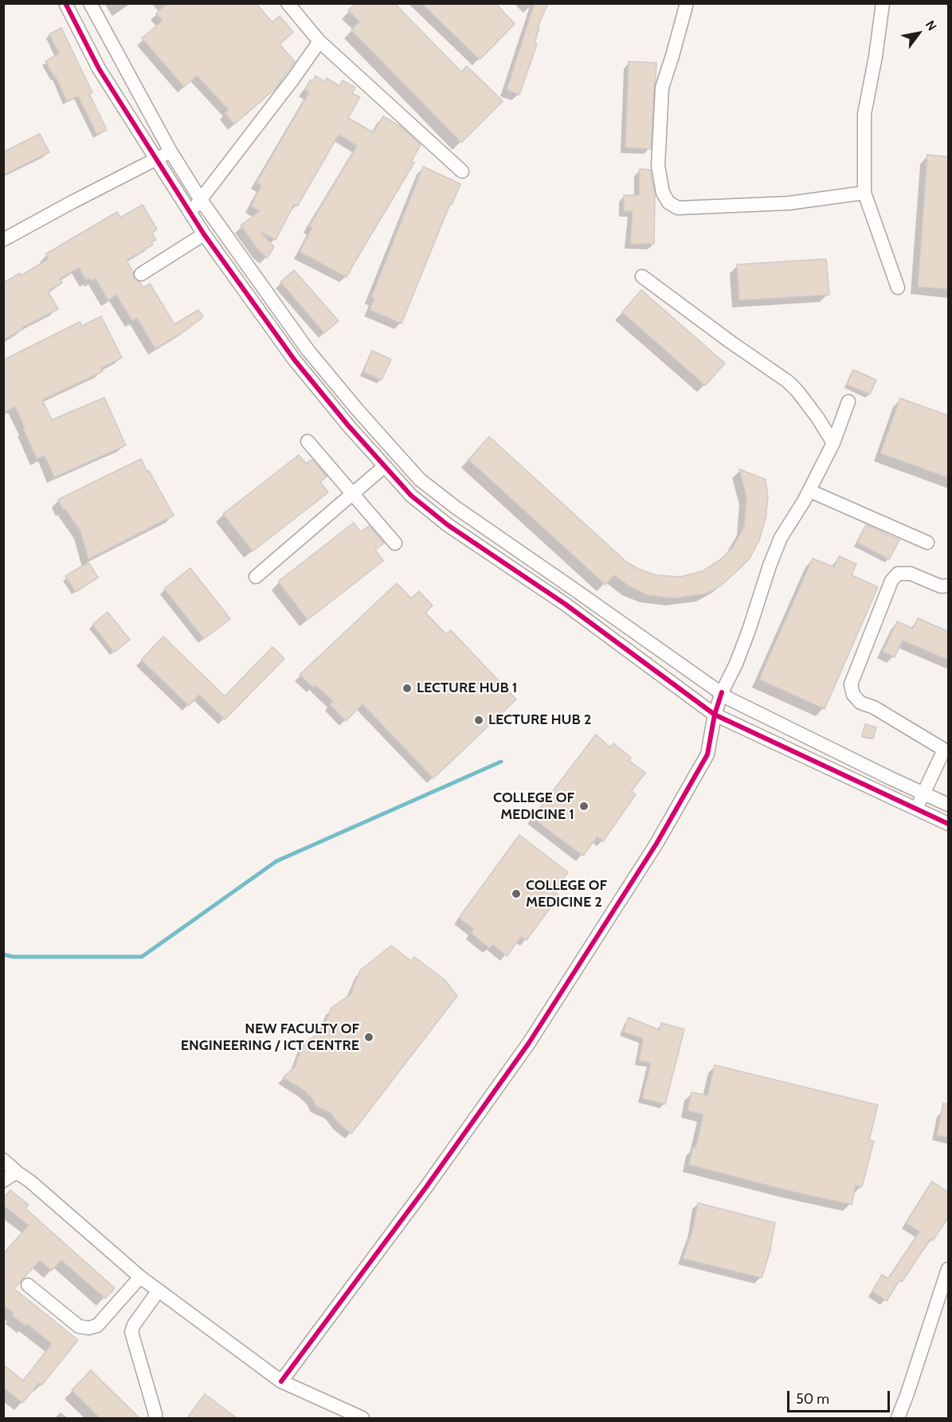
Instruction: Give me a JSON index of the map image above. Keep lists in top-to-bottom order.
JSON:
{
  "places": [
    "LECTURE HUB 1",
    "LECTURE HUB 2",
    "COLLEGE OF MEDICINE 1",
    "COLLEGE OF MEDICINE 2",
    "NEW FACULTY OF ENGINEERING / ICT CENTRE"
  ],
  "scale_bar": "50 m",
  "north": "top right"
}
